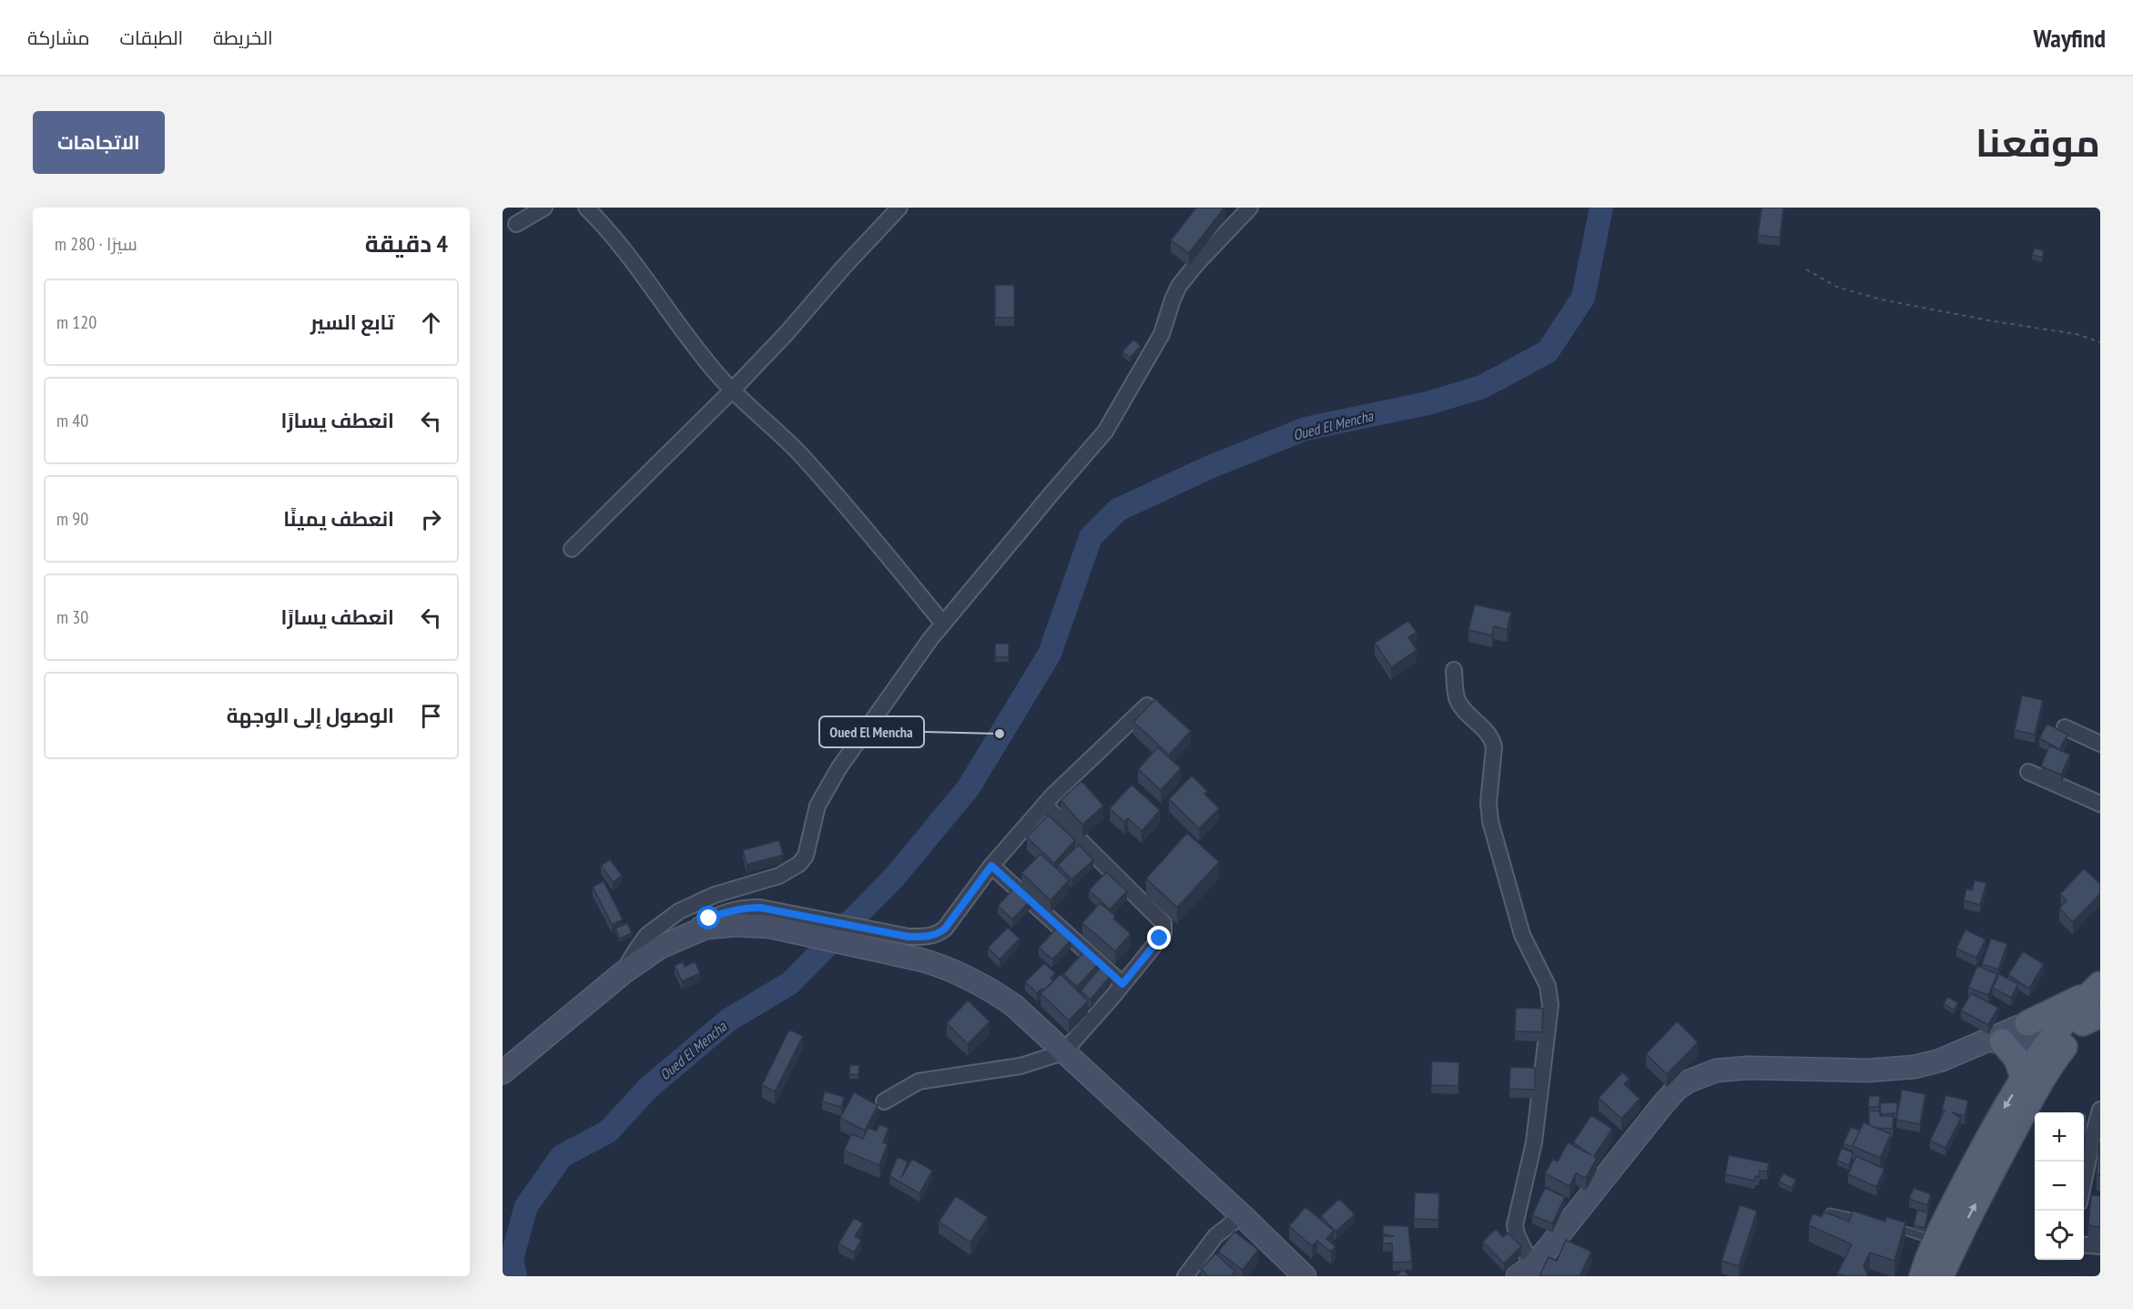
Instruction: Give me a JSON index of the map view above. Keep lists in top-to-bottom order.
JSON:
{
  "water": ["Oued El Mencha"],
  "places": ["Oued El Mencha"],
  "page": {
    "header": "Wayfind",
    "nav": ["الخريطة", "الطبقات", "مشاركة"],
    "title": "موقعنا",
    "buttons": "الاتجاهات",
    "heading": ["4 دقيقة", "سيرًا · 280 m"],
    "list": [
      ["تابع السير", "120 m"],
      ["انعطف يسارًا", "40 m"],
      ["انعطف يمينًا", "90 m"],
      ["انعطف يسارًا", "30 m"],
      "الوصول إلى الوجهة"
    ],
    "map_buttons": ["+", "−"]
  }
}
